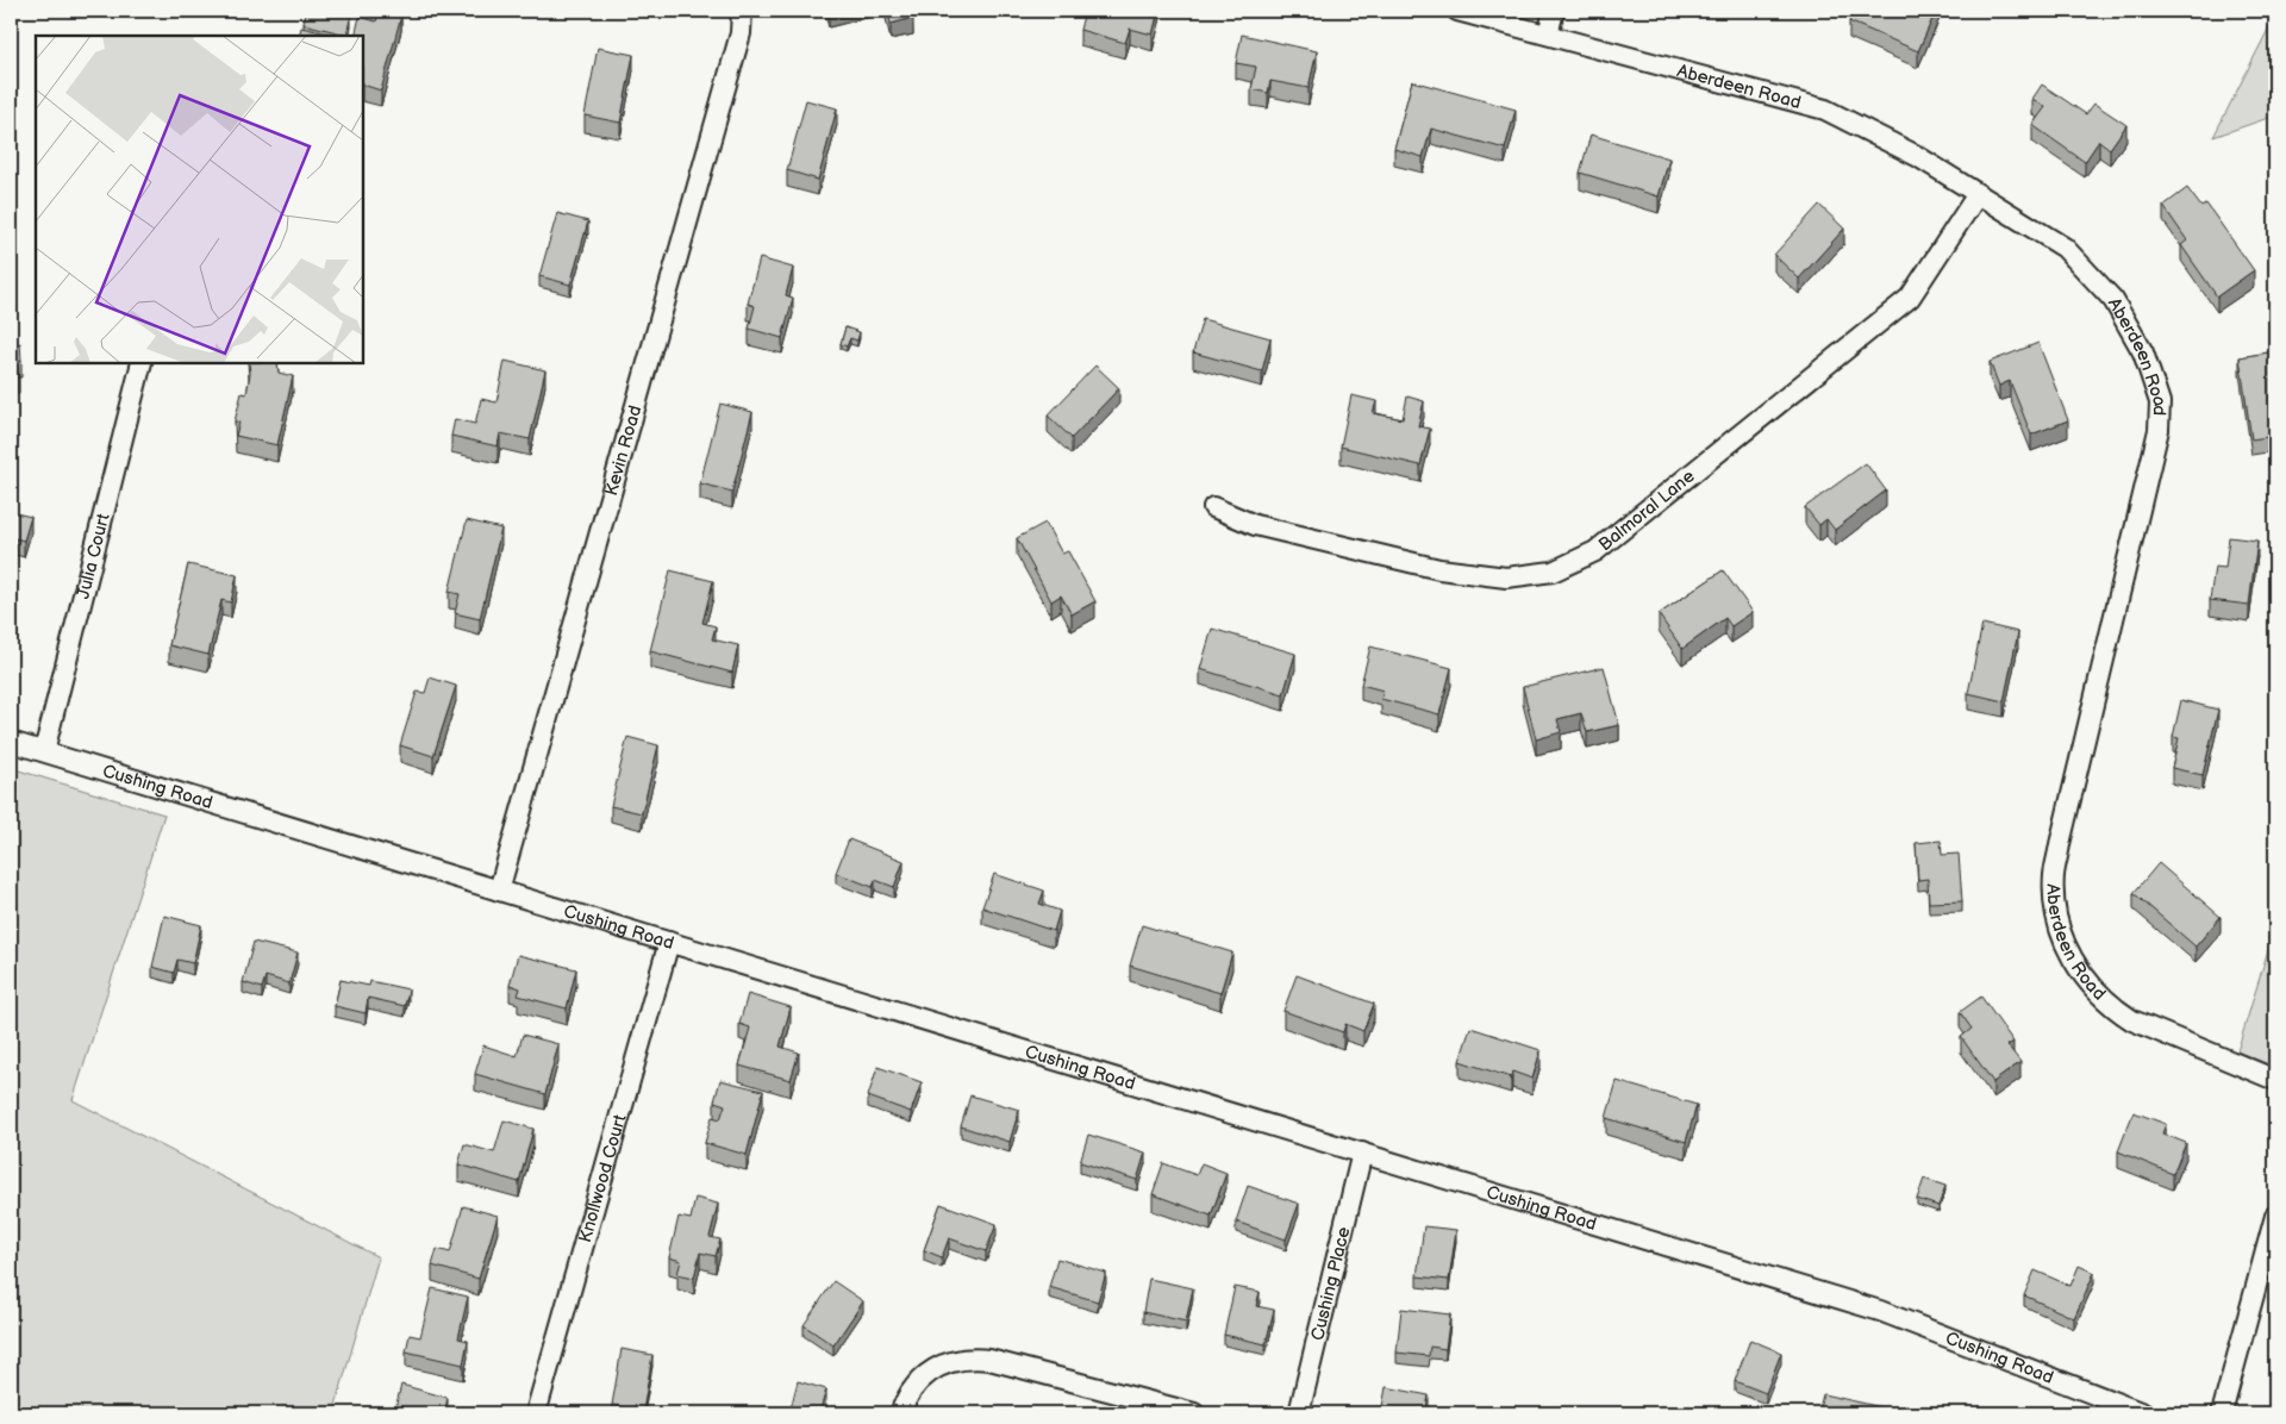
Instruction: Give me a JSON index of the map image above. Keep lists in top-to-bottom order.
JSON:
{
  "streets": {
    "street": [
      "Aberdeen Road",
      "Kevin Road",
      "Balmoral Lane",
      "Julia Court",
      "Cushing Road",
      "Knollwood Court",
      "Cushing Place"
    ]
  },
  "crossings": [
    ["Aberdeen Road", "Balmoral Lane"],
    ["Kevin Road", "Cushing Road"],
    ["Julia Court", "Cushing Road"],
    ["Cushing Road", "Knollwood Court"],
    ["Cushing Road", "Cushing Place"]
  ]
}
